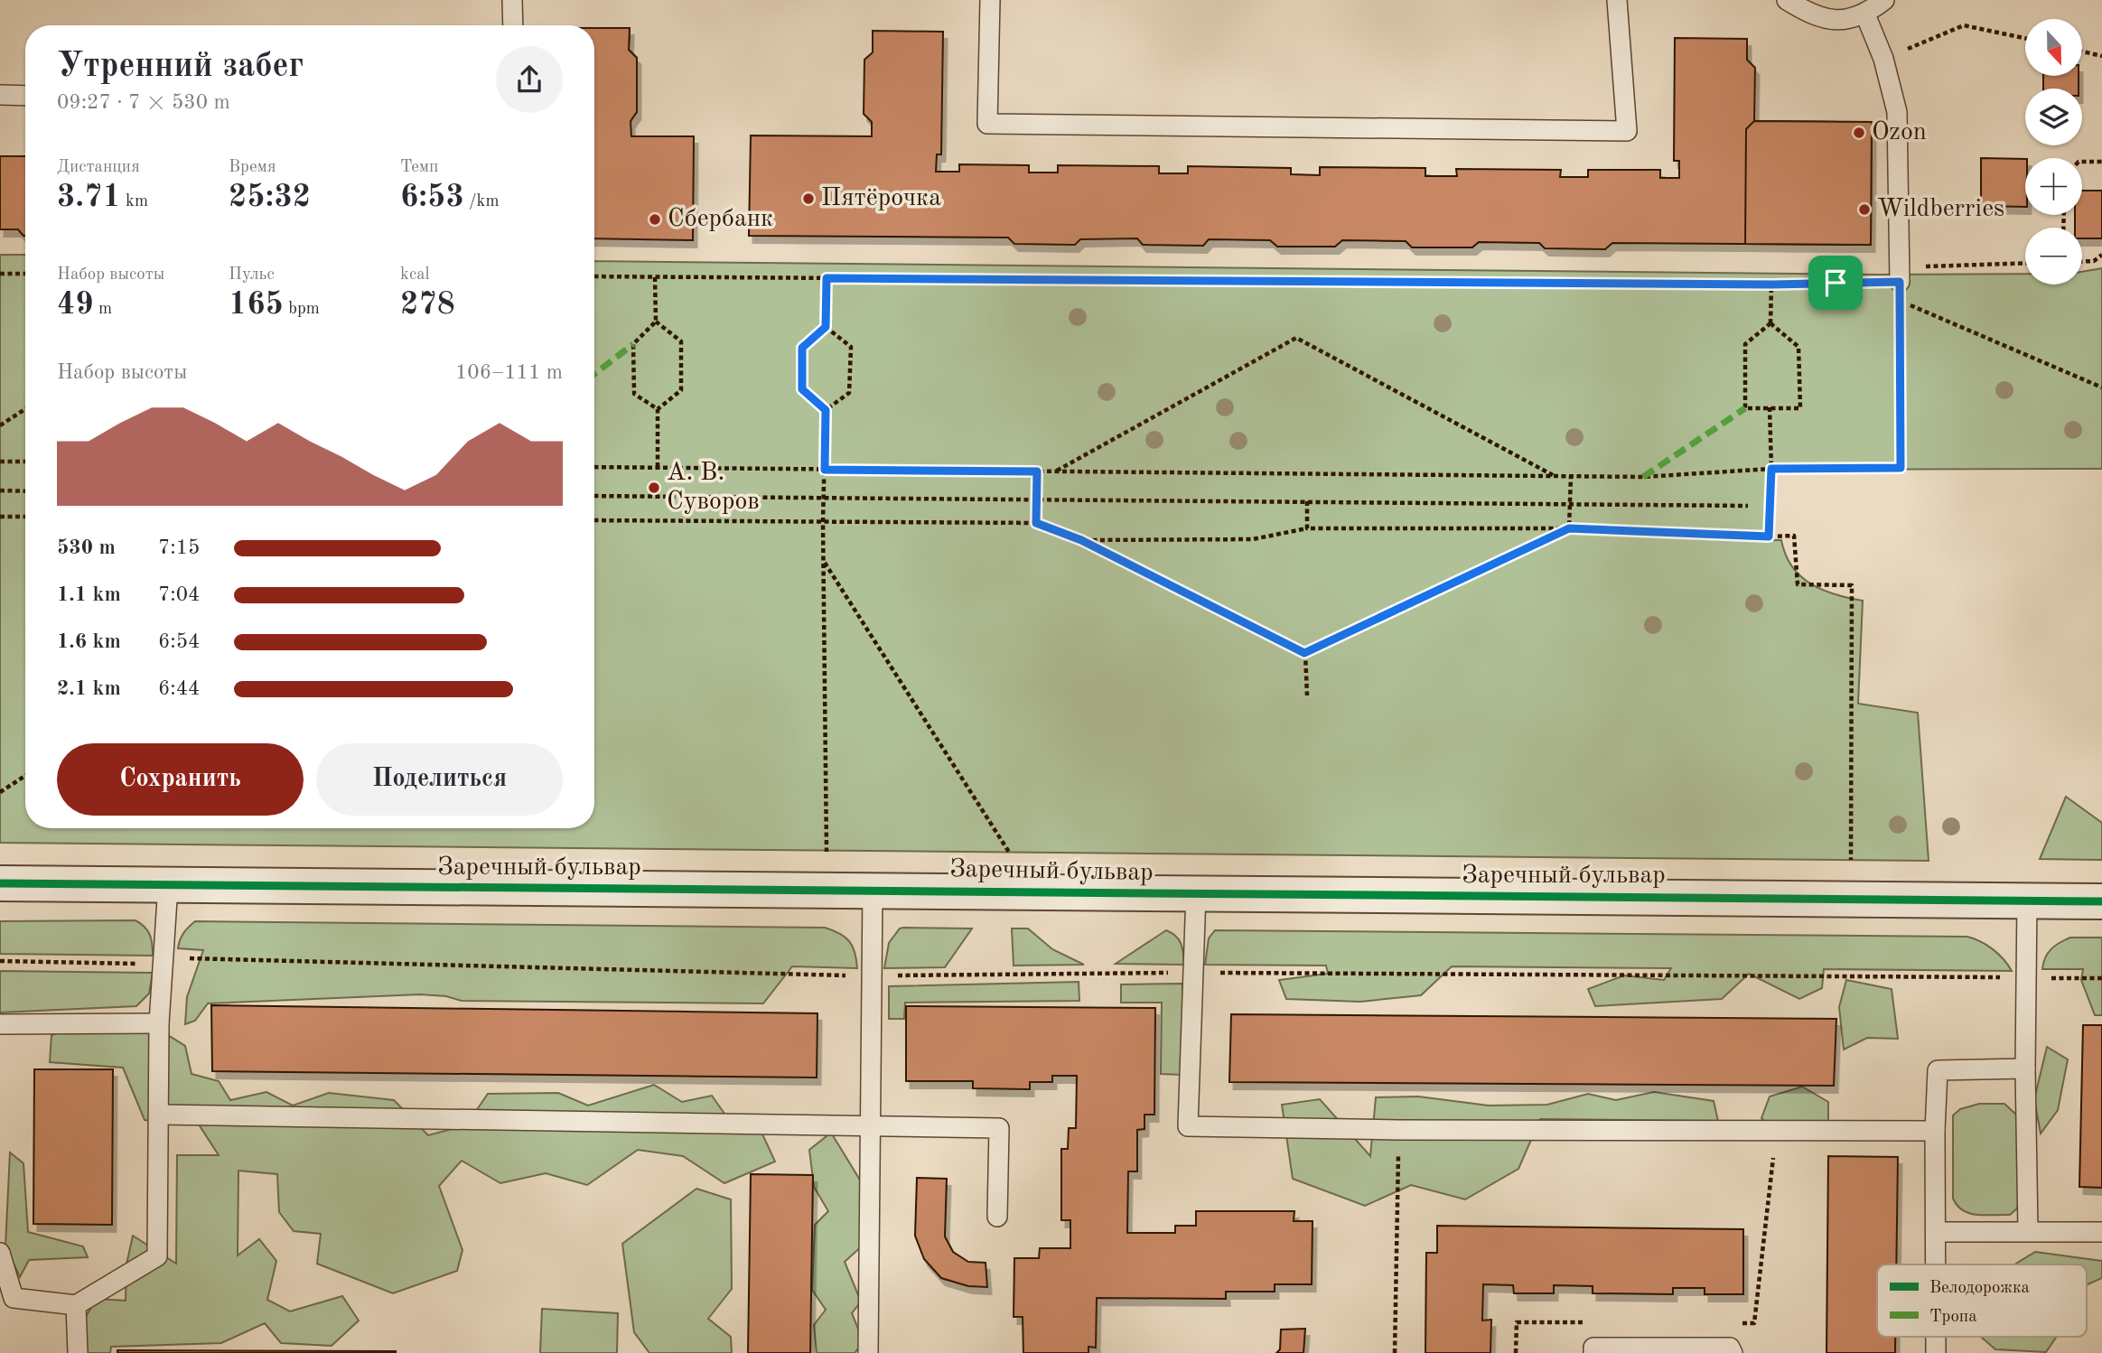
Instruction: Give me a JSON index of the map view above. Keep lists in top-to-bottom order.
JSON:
{
  "streets": {
    "street": ["Заречный бульвар"]
  },
  "places": [
    "Ozon",
    "Пятёрочка",
    "Wildberries",
    "Сбербанк",
    "А. В. Суворов"
  ],
  "legend": ["Велодорожка", "Тропа"],
  "north": "bottom",
  "page": {
    "map_buttons": ["+", "−"],
    "heading": ["Утренний забег", "09:27 · 7 × 530 m"],
    "stats": [
      ["Дистанция", "3.71 km"],
      ["Время", "25:32"],
      ["Темп", "6:53 /km"],
      ["Набор высоты", "49 m"],
      ["Пульс", "165 bpm"],
      ["kcal", "278"]
    ],
    "chart": ["Набор высоты", "106–111 m"],
    "list": [
      {
        "name": "530 m",
        "note": "7:15"
      },
      {
        "name": "1.1 km",
        "note": "7:04"
      },
      {
        "name": "1.6 km",
        "note": "6:54"
      },
      {
        "name": "2.1 km",
        "note": "6:44"
      }
    ],
    "buttons": ["Сохранить", "Поделиться"]
  }
}
